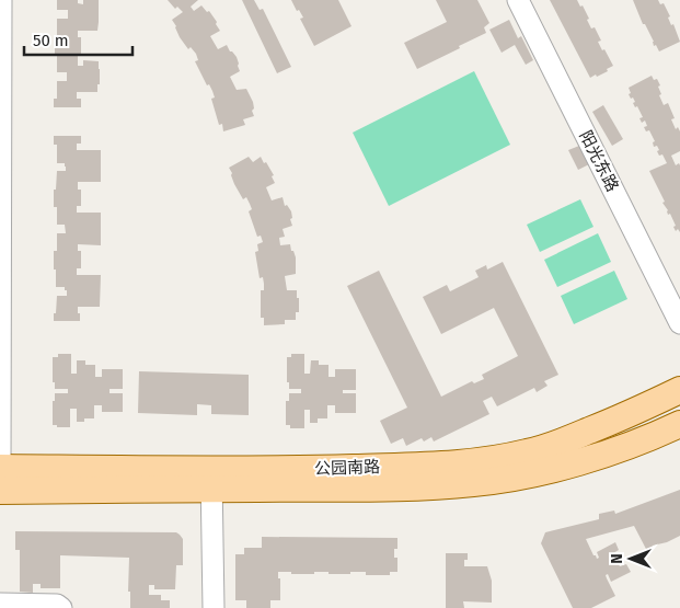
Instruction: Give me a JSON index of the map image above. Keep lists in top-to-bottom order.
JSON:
{
  "streets": {
    "main road": ["公园南路"],
    "street": ["阳光东路"]
  },
  "scale_bar": "50 m",
  "north": "left"
}
